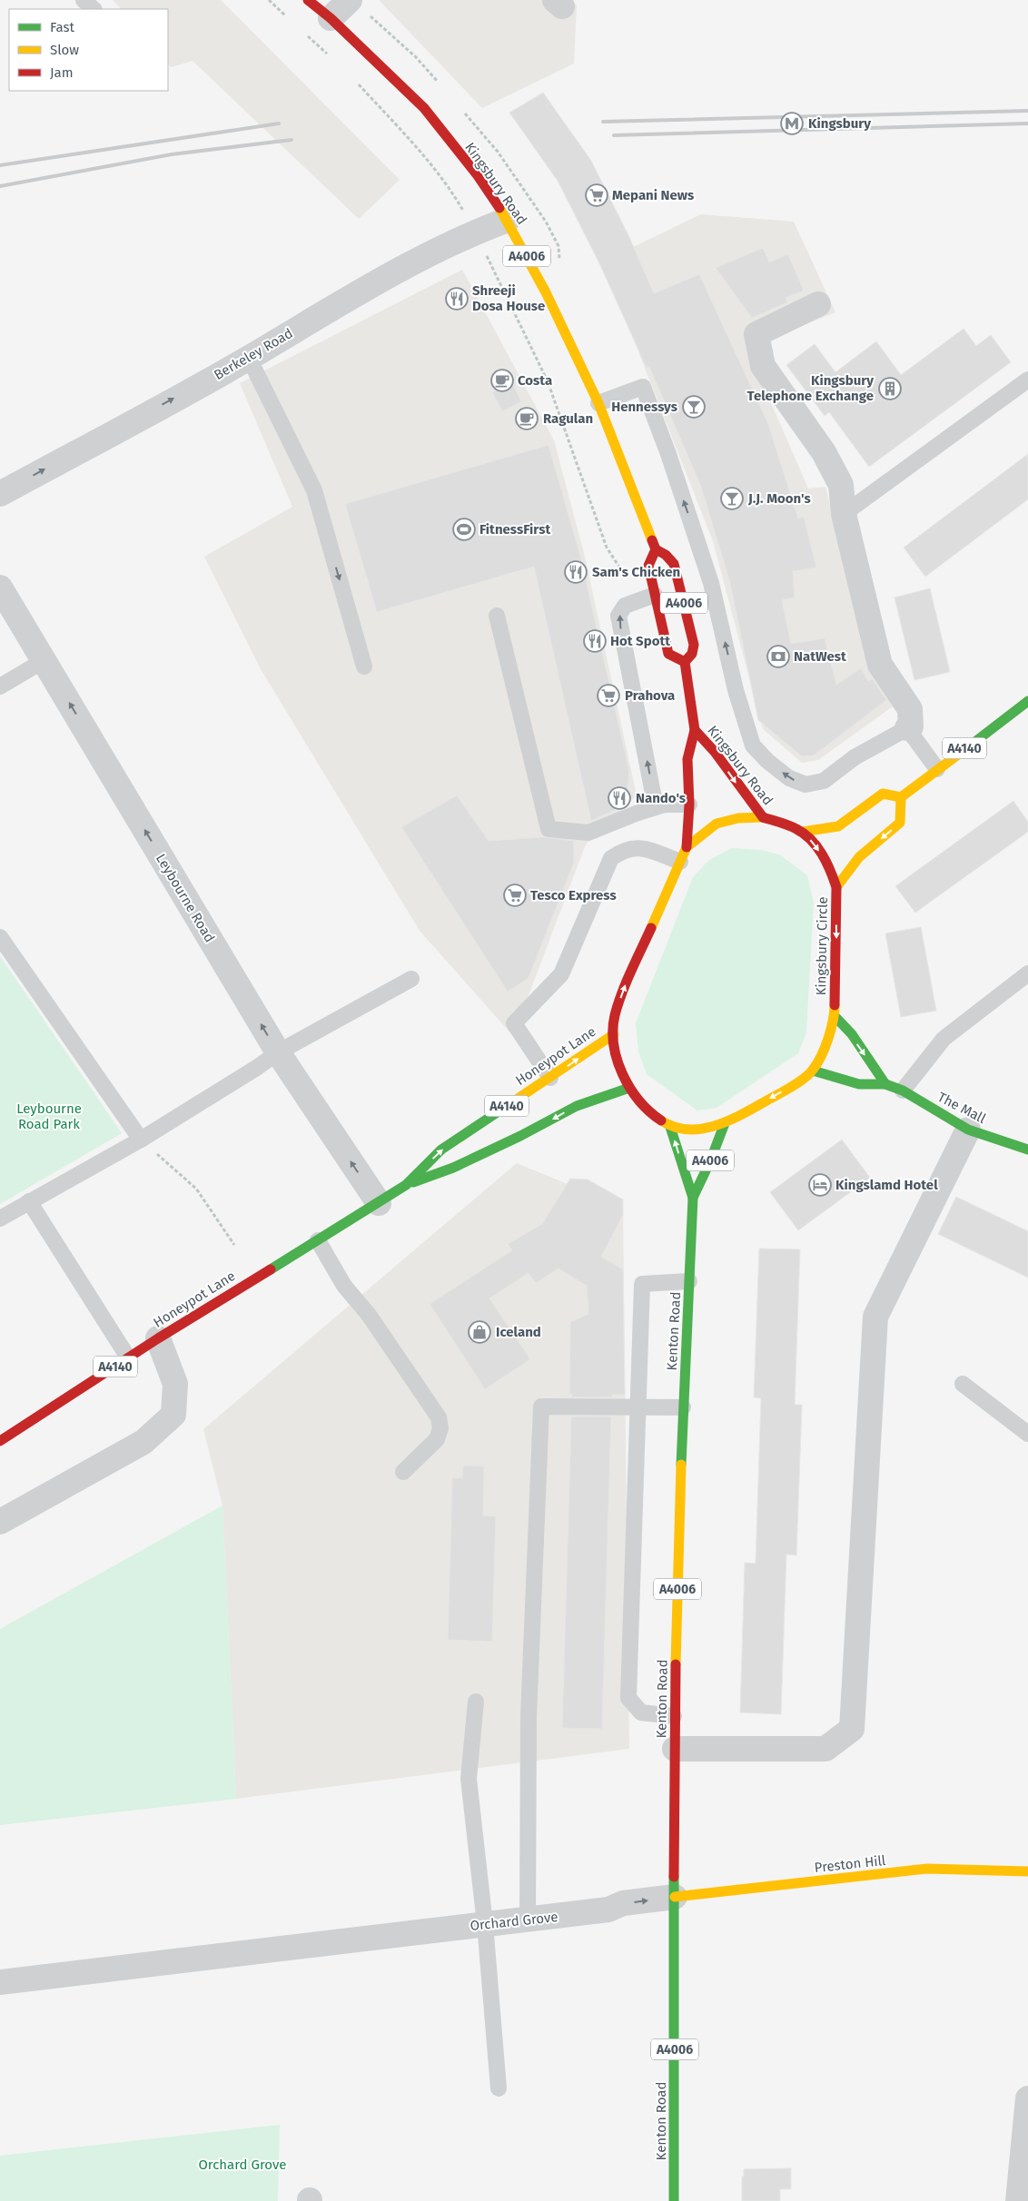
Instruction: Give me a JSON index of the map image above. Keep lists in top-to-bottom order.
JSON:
{
  "streets": {
    "main road": [
      "Kingsbury Road",
      "A4006",
      "A4140",
      "Kingsbury Circle",
      "Honeypot Lane",
      "The Mall",
      "Kenton Road",
      "Preston Hill"
    ],
    "street": ["Berkeley Road", "Leybourne Road", "Orchard Grove"]
  },
  "crossings": [
    ["Kingsbury Road", "A4006"],
    ["Kingsbury Road", "Berkeley Road"],
    ["Kingsbury Road", "Kingsbury Circle"],
    ["Leybourne Road", "Honeypot Lane"],
    ["Kingsbury Circle", "Honeypot Lane"],
    ["Kingsbury Circle", "The Mall"],
    ["Kingsbury Circle", "Kenton Road"],
    ["Kenton Road", "Preston Hill"],
    ["Kenton Road", "Orchard Grove"],
    ["Preston Hill", "Orchard Grove"]
  ],
  "one_way": ["Berkeley Road", "Leybourne Road"],
  "parks": ["Leybourne Road Park", "Orchard Grove"],
  "places": {
    "metro station": ["Kingsbury"],
    "supermarket": ["Mepani News", "Prahova", "Tesco Express"],
    "restaurant": [
      "Shreeji Dosa House",
      "Sam's Chicken",
      "Hot Spott",
      "Nando's"
    ],
    "cafe": ["Costa", "Ragulan"],
    "building": ["Kingsbury Telephone Exchange"],
    "bar": ["Hennessys", "J.J. Moon's"],
    "sports": ["FitnessFirst"],
    "bank": ["NatWest"],
    "hotel": ["Kingslamd Hotel"],
    "shop": ["Iceland"]
  },
  "legend": ["Fast", "Slow", "Jam"]
}
